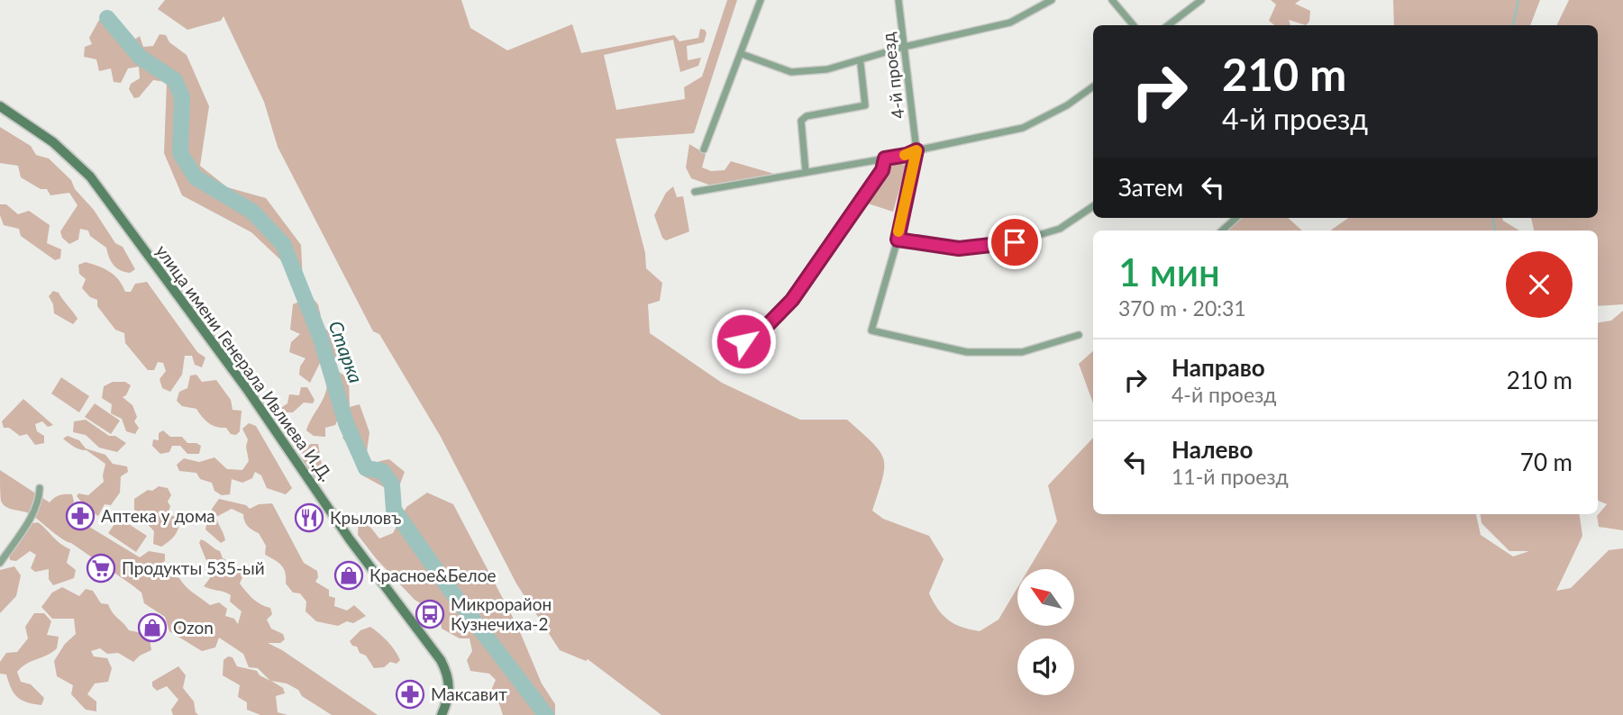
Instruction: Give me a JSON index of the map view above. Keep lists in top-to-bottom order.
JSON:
{
  "streets": {
    "street": ["4-й проезд", "улица имени Генерала Ивлиева И.Д."]
  },
  "water": ["Старка"],
  "places": {
    "pharmacy": ["Аптека у дома", "Максавит"],
    "restaurant": ["Крыловъ"],
    "supermarket": ["Продукты 535-ый"],
    "shop": ["Красное&Белое", "Ozon"],
    "bus stop": ["Микрорайон Кузнечиха-2"]
  },
  "north": "top left",
  "page": {
    "turn": ["210 m", "4-й проезд"],
    "then": "Затем",
    "heading": ["1 мин", "370 m · 20:31"],
    "list": [
      {
        "name": "Направо",
        "note": "4-й проезд",
        "value": "210 m"
      },
      {
        "name": "Налево",
        "note": "11-й проезд",
        "value": "70 m"
      }
    ]
  }
}
